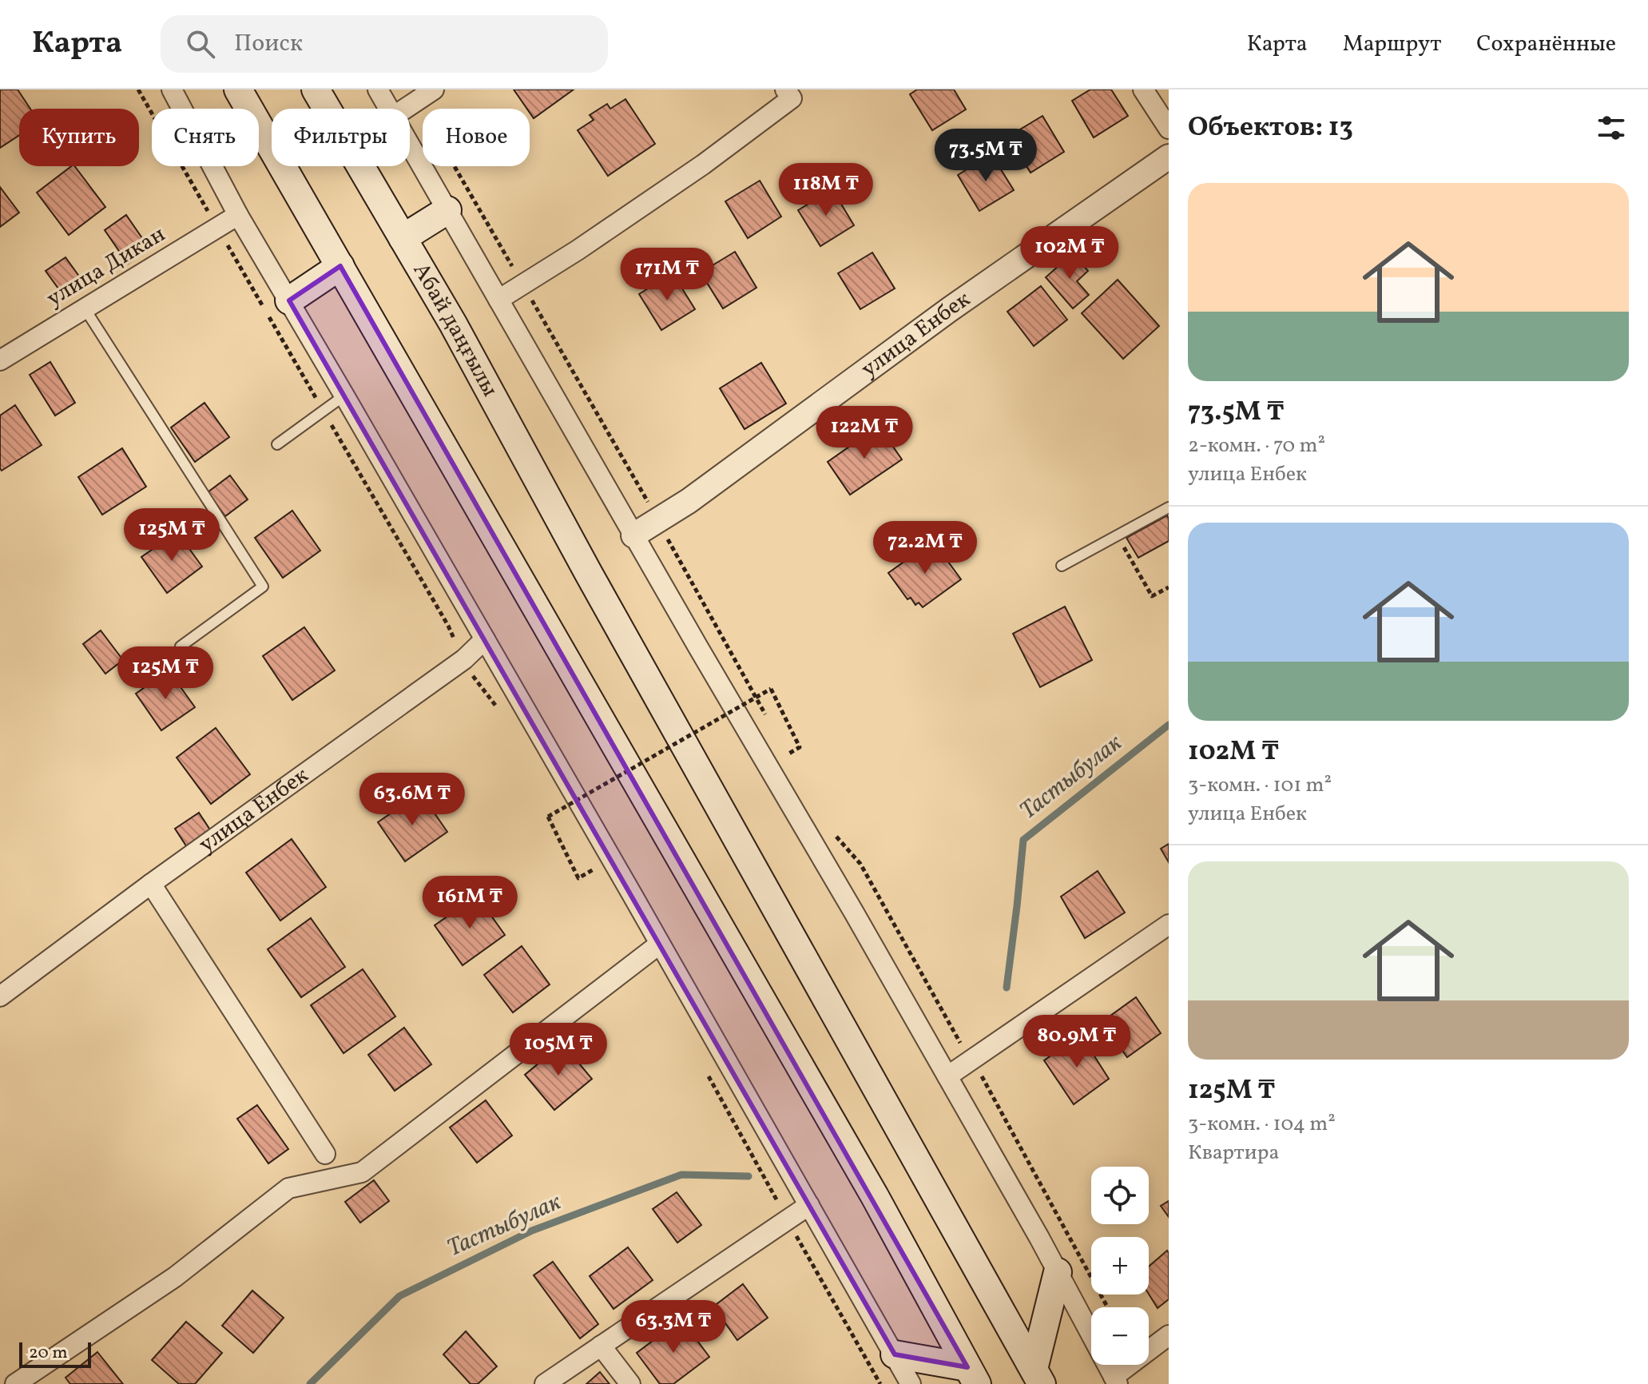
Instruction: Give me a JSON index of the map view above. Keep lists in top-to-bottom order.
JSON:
{
  "streets": {
    "main road": ["Абай даңғылы"],
    "street": ["улица Дикан", "улица Енбек"]
  },
  "water": ["Тастыбулак"],
  "scale_bar": "20 m",
  "page": {
    "header": "Карта",
    "search": "Поиск",
    "nav": ["Карта", "Маршрут", "Сохранённые"],
    "heading": "Объектов: 13",
    "chip": [
      "Купить",
      "Снять",
      "Фильтры",
      "Новое"
    ],
    "price": [
      "73.5M ₸",
      "118M ₸",
      "102M ₸",
      "171M ₸",
      "122M ₸",
      "125M ₸",
      "72.2M ₸",
      "125M ₸",
      "63.6M ₸",
      "161M ₸",
      "80.9M ₸",
      "105M ₸",
      "63.3M ₸"
    ],
    "list": [
      {
        "name": "73.5M ₸",
        "note": "2-комн. · 70 m² · улица Енбек"
      },
      {
        "name": "102M ₸",
        "note": "3-комн. · 101 m² · улица Енбек"
      },
      {
        "name": "125M ₸",
        "note": "3-комн. · 104 m² · Квартира"
      }
    ],
    "map_buttons": ["+", "−"],
    "scale": "20 m"
  }
}
